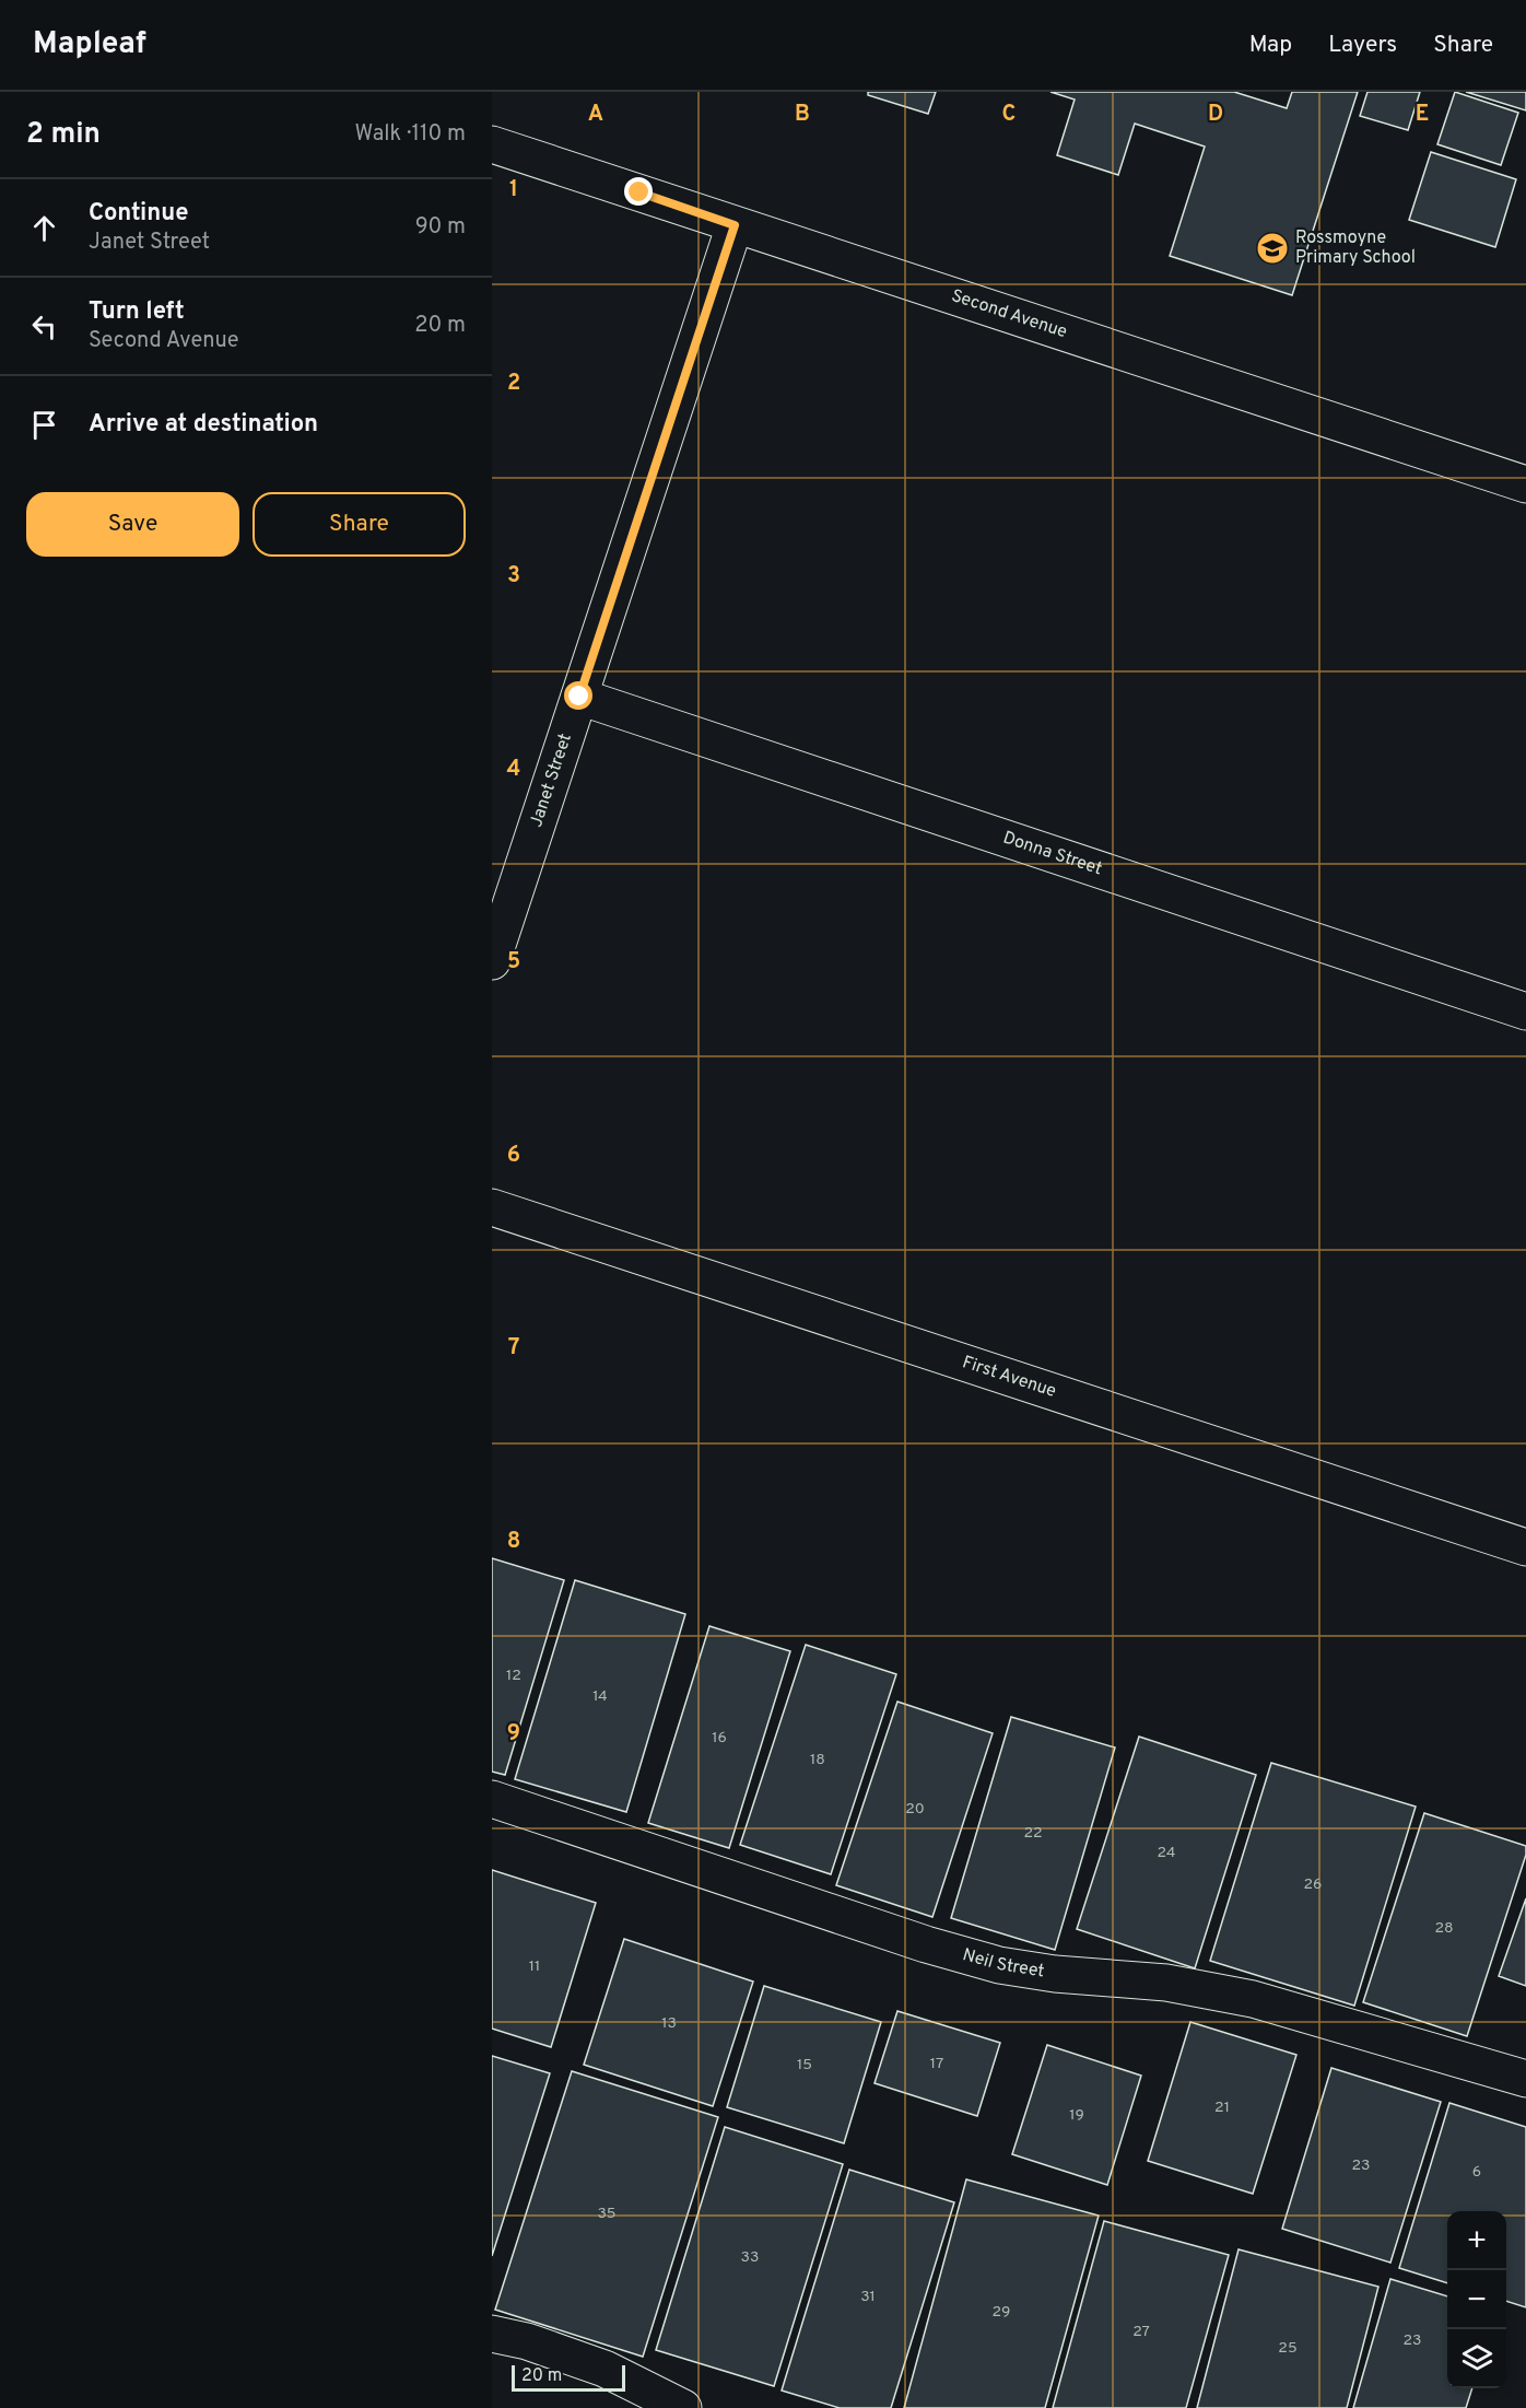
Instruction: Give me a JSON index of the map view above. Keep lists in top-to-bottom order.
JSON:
{
  "streets": {
    "street": [
      "Second Avenue",
      "Janet Street",
      "Donna Street",
      "First Avenue",
      "Neil Street"
    ]
  },
  "crossings": [
    ["Second Avenue", "Janet Street"],
    ["Janet Street", "Donna Street"]
  ],
  "places": {
    "school or university": ["Rossmoyne Primary School"]
  },
  "house_numbers": [
    "12",
    "14",
    "16",
    "18",
    "20",
    "22",
    "24",
    "26",
    "28",
    "11",
    "13",
    "17",
    "15",
    "21",
    "19",
    "23",
    "6",
    "35",
    "33",
    "31",
    "29",
    "27",
    "23",
    "25"
  ],
  "scale_bar": "20 m",
  "page": {
    "header": "Mapleaf",
    "nav": ["Map", "Layers", "Share"],
    "heading": ["2 min", "Walk · 110 m"],
    "list": [
      ["Continue", "Janet Street", "90 m"],
      ["Turn left", "Second Avenue", "20 m"],
      "Arrive at destination"
    ],
    "buttons": ["Save", "Share"],
    "map_buttons": ["+", "−"],
    "scale": "20 m"
  },
  "grid": {
    "columns": [
      "A",
      "B",
      "C",
      "D",
      "E"
    ],
    "rows": [
      "1",
      "2",
      "3",
      "4",
      "5",
      "6",
      "7",
      "8",
      "9"
    ]
  }
}
